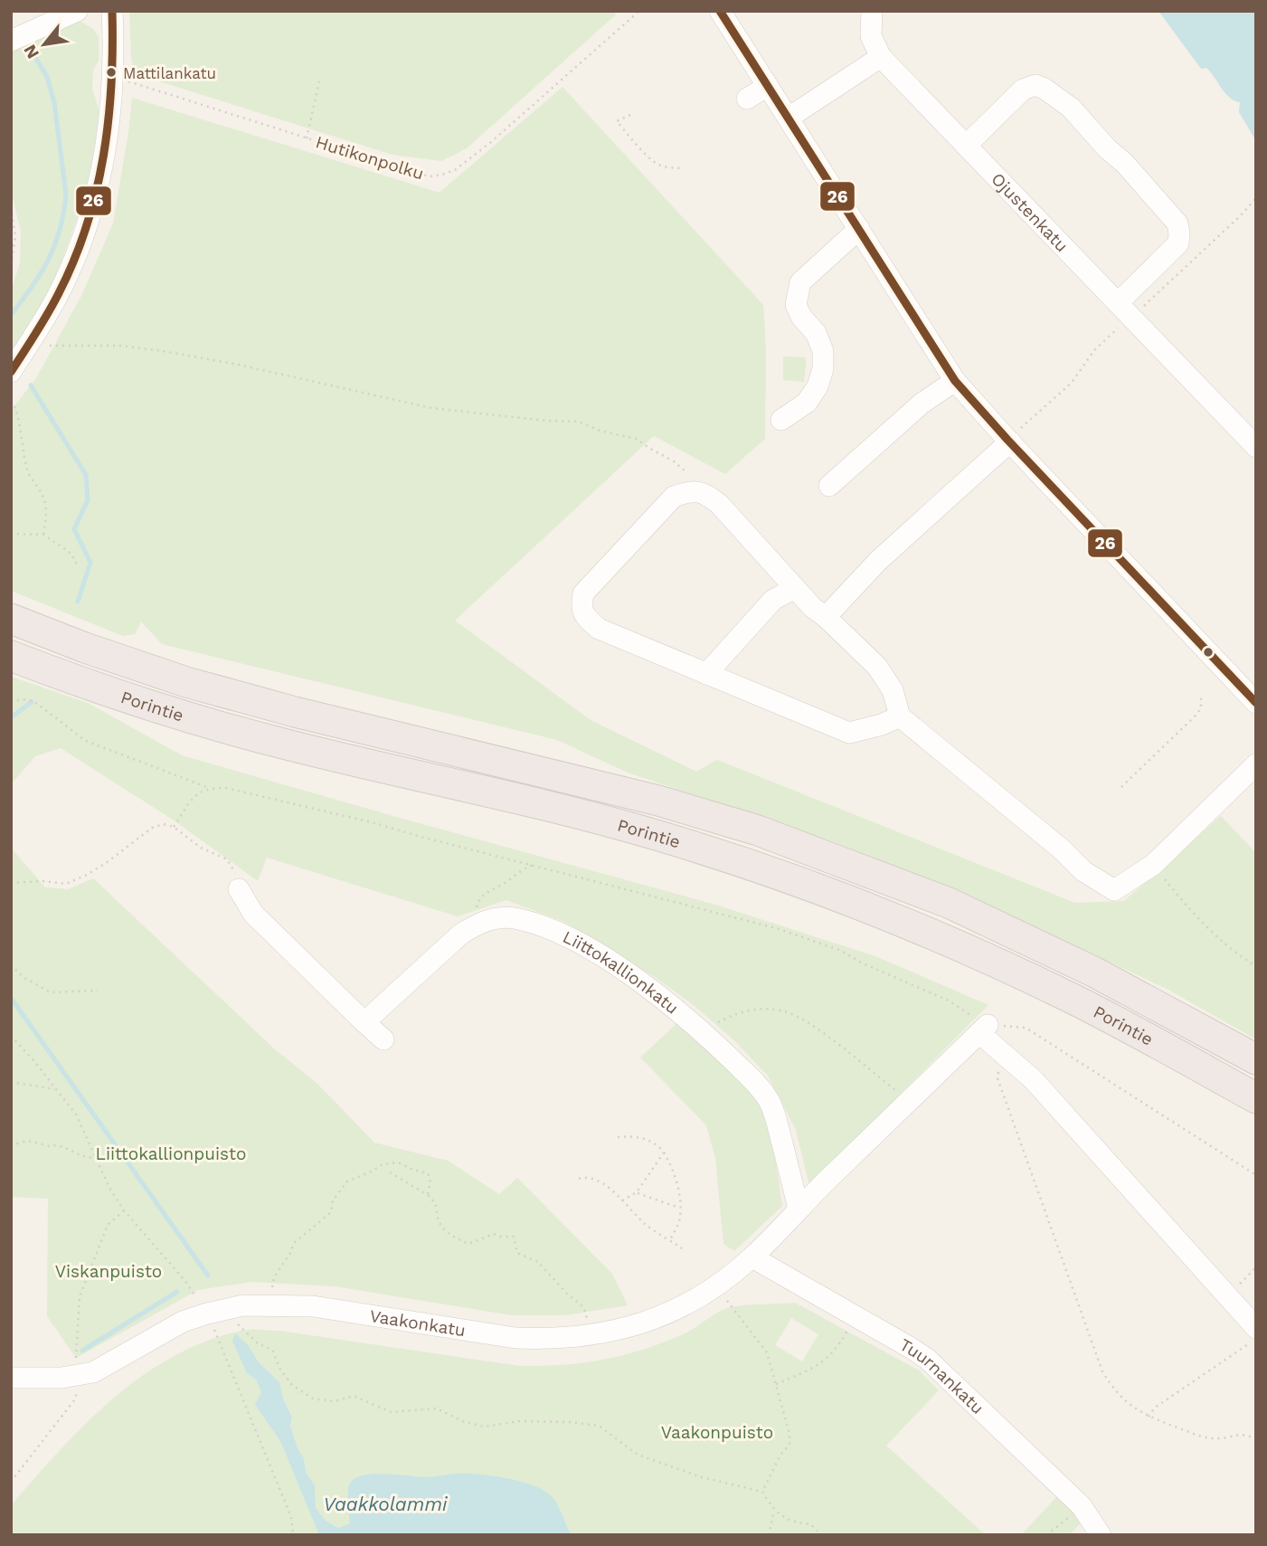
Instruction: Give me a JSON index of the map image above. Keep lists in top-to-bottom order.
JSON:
{
  "streets": {
    "highway": ["Porintie"],
    "street": [
      "Ojustenkatu",
      "Liittokallionkatu",
      "Vaakonkatu",
      "Tuurnankatu"
    ],
    "path": ["Hutikonpolku"]
  },
  "crossings": [
    ["Liittokallionkatu", "Vaakonkatu"],
    ["Vaakonkatu", "Tuurnankatu"]
  ],
  "water": ["Vaakkolammi"],
  "parks": ["Liittokallionpuisto", "Viskanpuisto", "Vaakonpuisto"],
  "places": ["Mattilankatu"],
  "lines": ["transit line 26"],
  "north": "bottom left"
}
